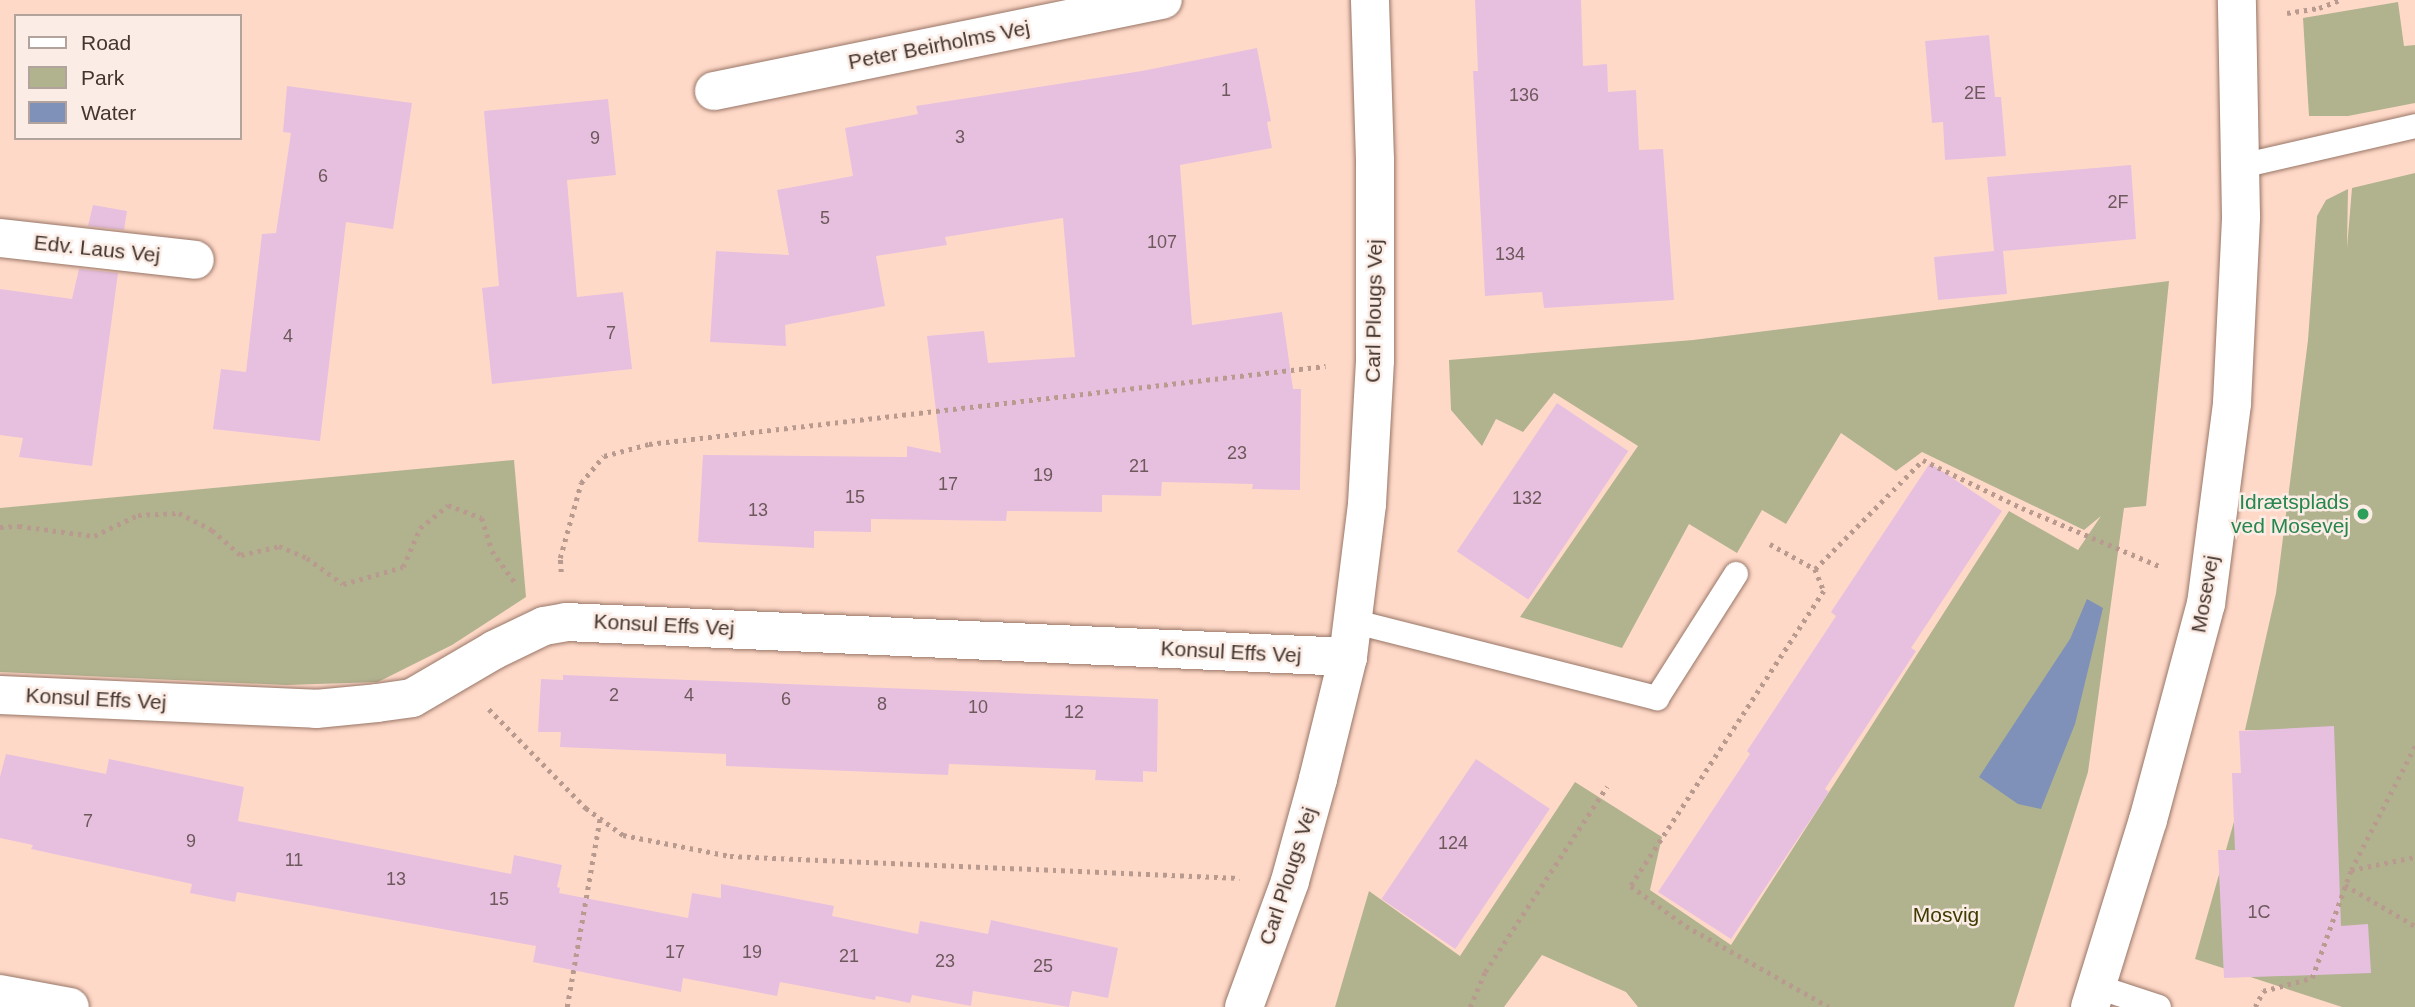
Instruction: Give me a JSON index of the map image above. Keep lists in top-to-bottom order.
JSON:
{
  "streets": {
    "street": [
      "Peter Beirholms Vej",
      "Edv. Laus Vej",
      "Carl Plougs Vej",
      "Mosevej",
      "Konsul Effs Vej"
    ]
  },
  "crossings": [
    ["Carl Plougs Vej", "Konsul Effs Vej"]
  ],
  "parks": ["Mosvig"],
  "places": ["Idrætsplads ved Mosevej"],
  "house_numbers": [
    "1",
    "2E",
    "136",
    "3",
    "9",
    "6",
    "2F",
    "5",
    "107",
    "134",
    "7",
    "4",
    "23",
    "21",
    "19",
    "17",
    "15",
    "132",
    "13",
    "2",
    "4",
    "6",
    "8",
    "10",
    "12",
    "7",
    "9",
    "124",
    "11",
    "13",
    "15",
    "1C",
    "17",
    "19",
    "21",
    "23",
    "25"
  ],
  "legend": ["Road", "Park", "Water"]
}
